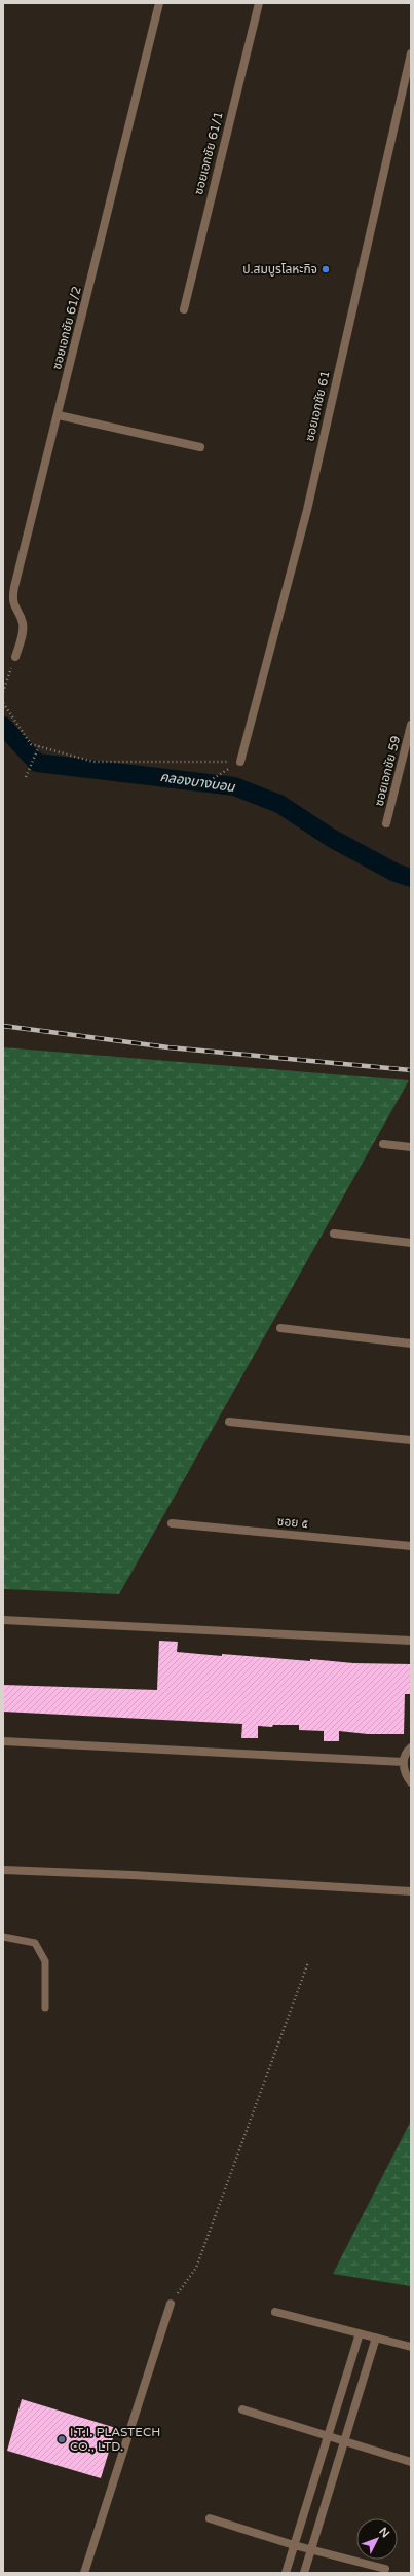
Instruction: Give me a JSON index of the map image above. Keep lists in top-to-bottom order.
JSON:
{
  "streets": {
    "street": [
      "ซอยเอกชัย 61/1",
      "ซอยเอกชัย 61/2",
      "ซอยเอกชัย 61",
      "ซอยเอกชัย 59",
      "ซอย ๕"
    ]
  },
  "water": ["คลองบางบอน"],
  "places": ["ป.สมบูรโลหะกิจ", "I.T.I. PLASTECH CO., LTD."],
  "north": "top right"
}
